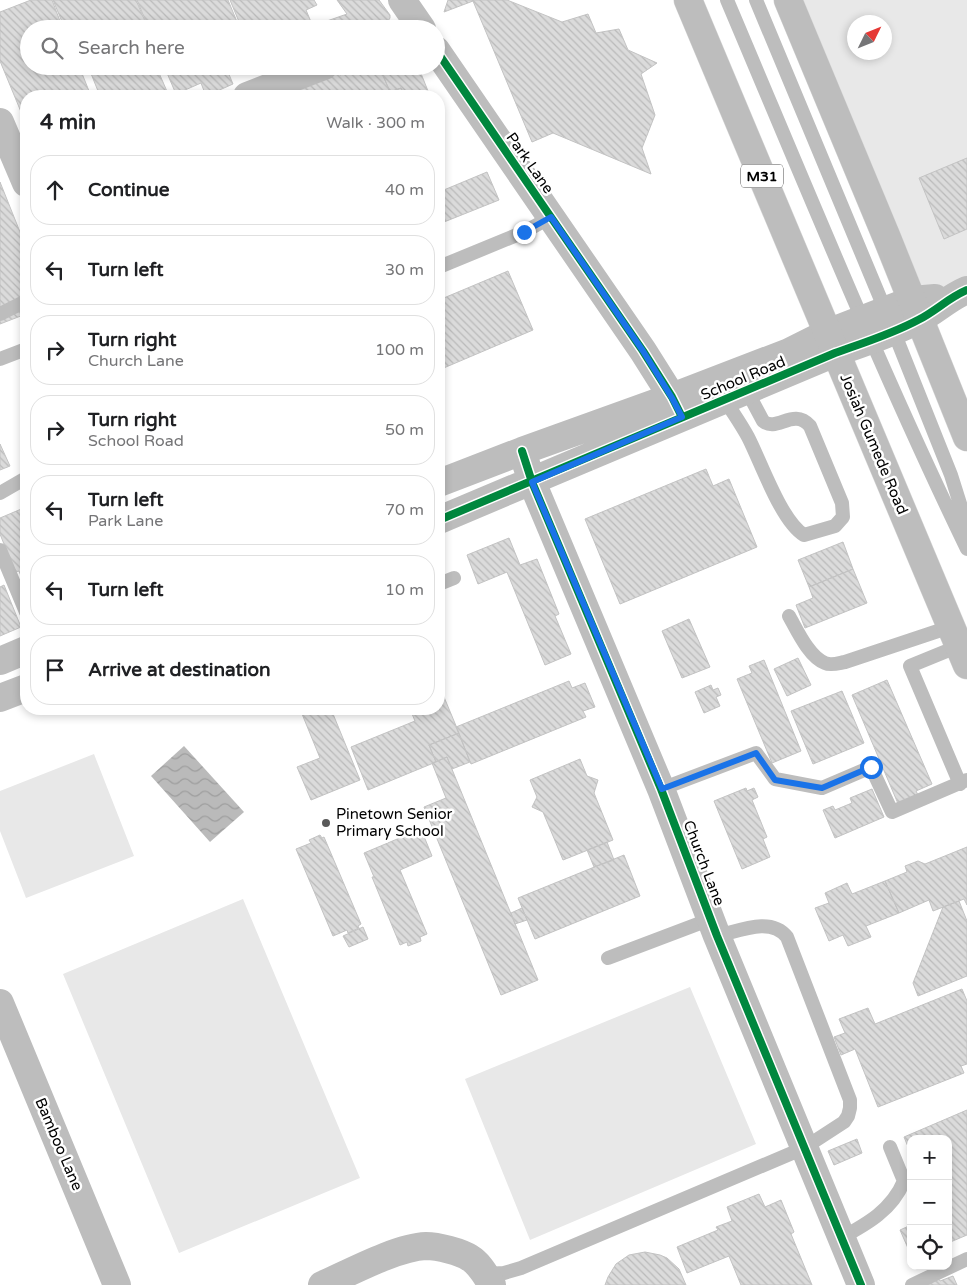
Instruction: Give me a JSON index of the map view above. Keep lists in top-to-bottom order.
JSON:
{
  "streets": {
    "street": [
      "Park Lane",
      "M31",
      "School Road",
      "Josiah Gumede Road",
      "Church Lane",
      "Bamboo Lane"
    ]
  },
  "crossings": [
    ["Park Lane", "School Road"],
    ["School Road", "Josiah Gumede Road"],
    ["School Road", "Church Lane"]
  ],
  "places": ["Pinetown Senior Primary School"],
  "north": "top right",
  "page": {
    "search": "Search here",
    "heading": ["4 min", "Walk · 300 m"],
    "list": [
      ["Continue", "40 m"],
      ["Turn left", "30 m"],
      ["Turn right", "Church Lane", "100 m"],
      ["Turn right", "School Road", "50 m"],
      ["Turn left", "Park Lane", "70 m"],
      ["Turn left", "10 m"],
      "Arrive at destination"
    ],
    "map_buttons": ["+", "−"]
  }
}
